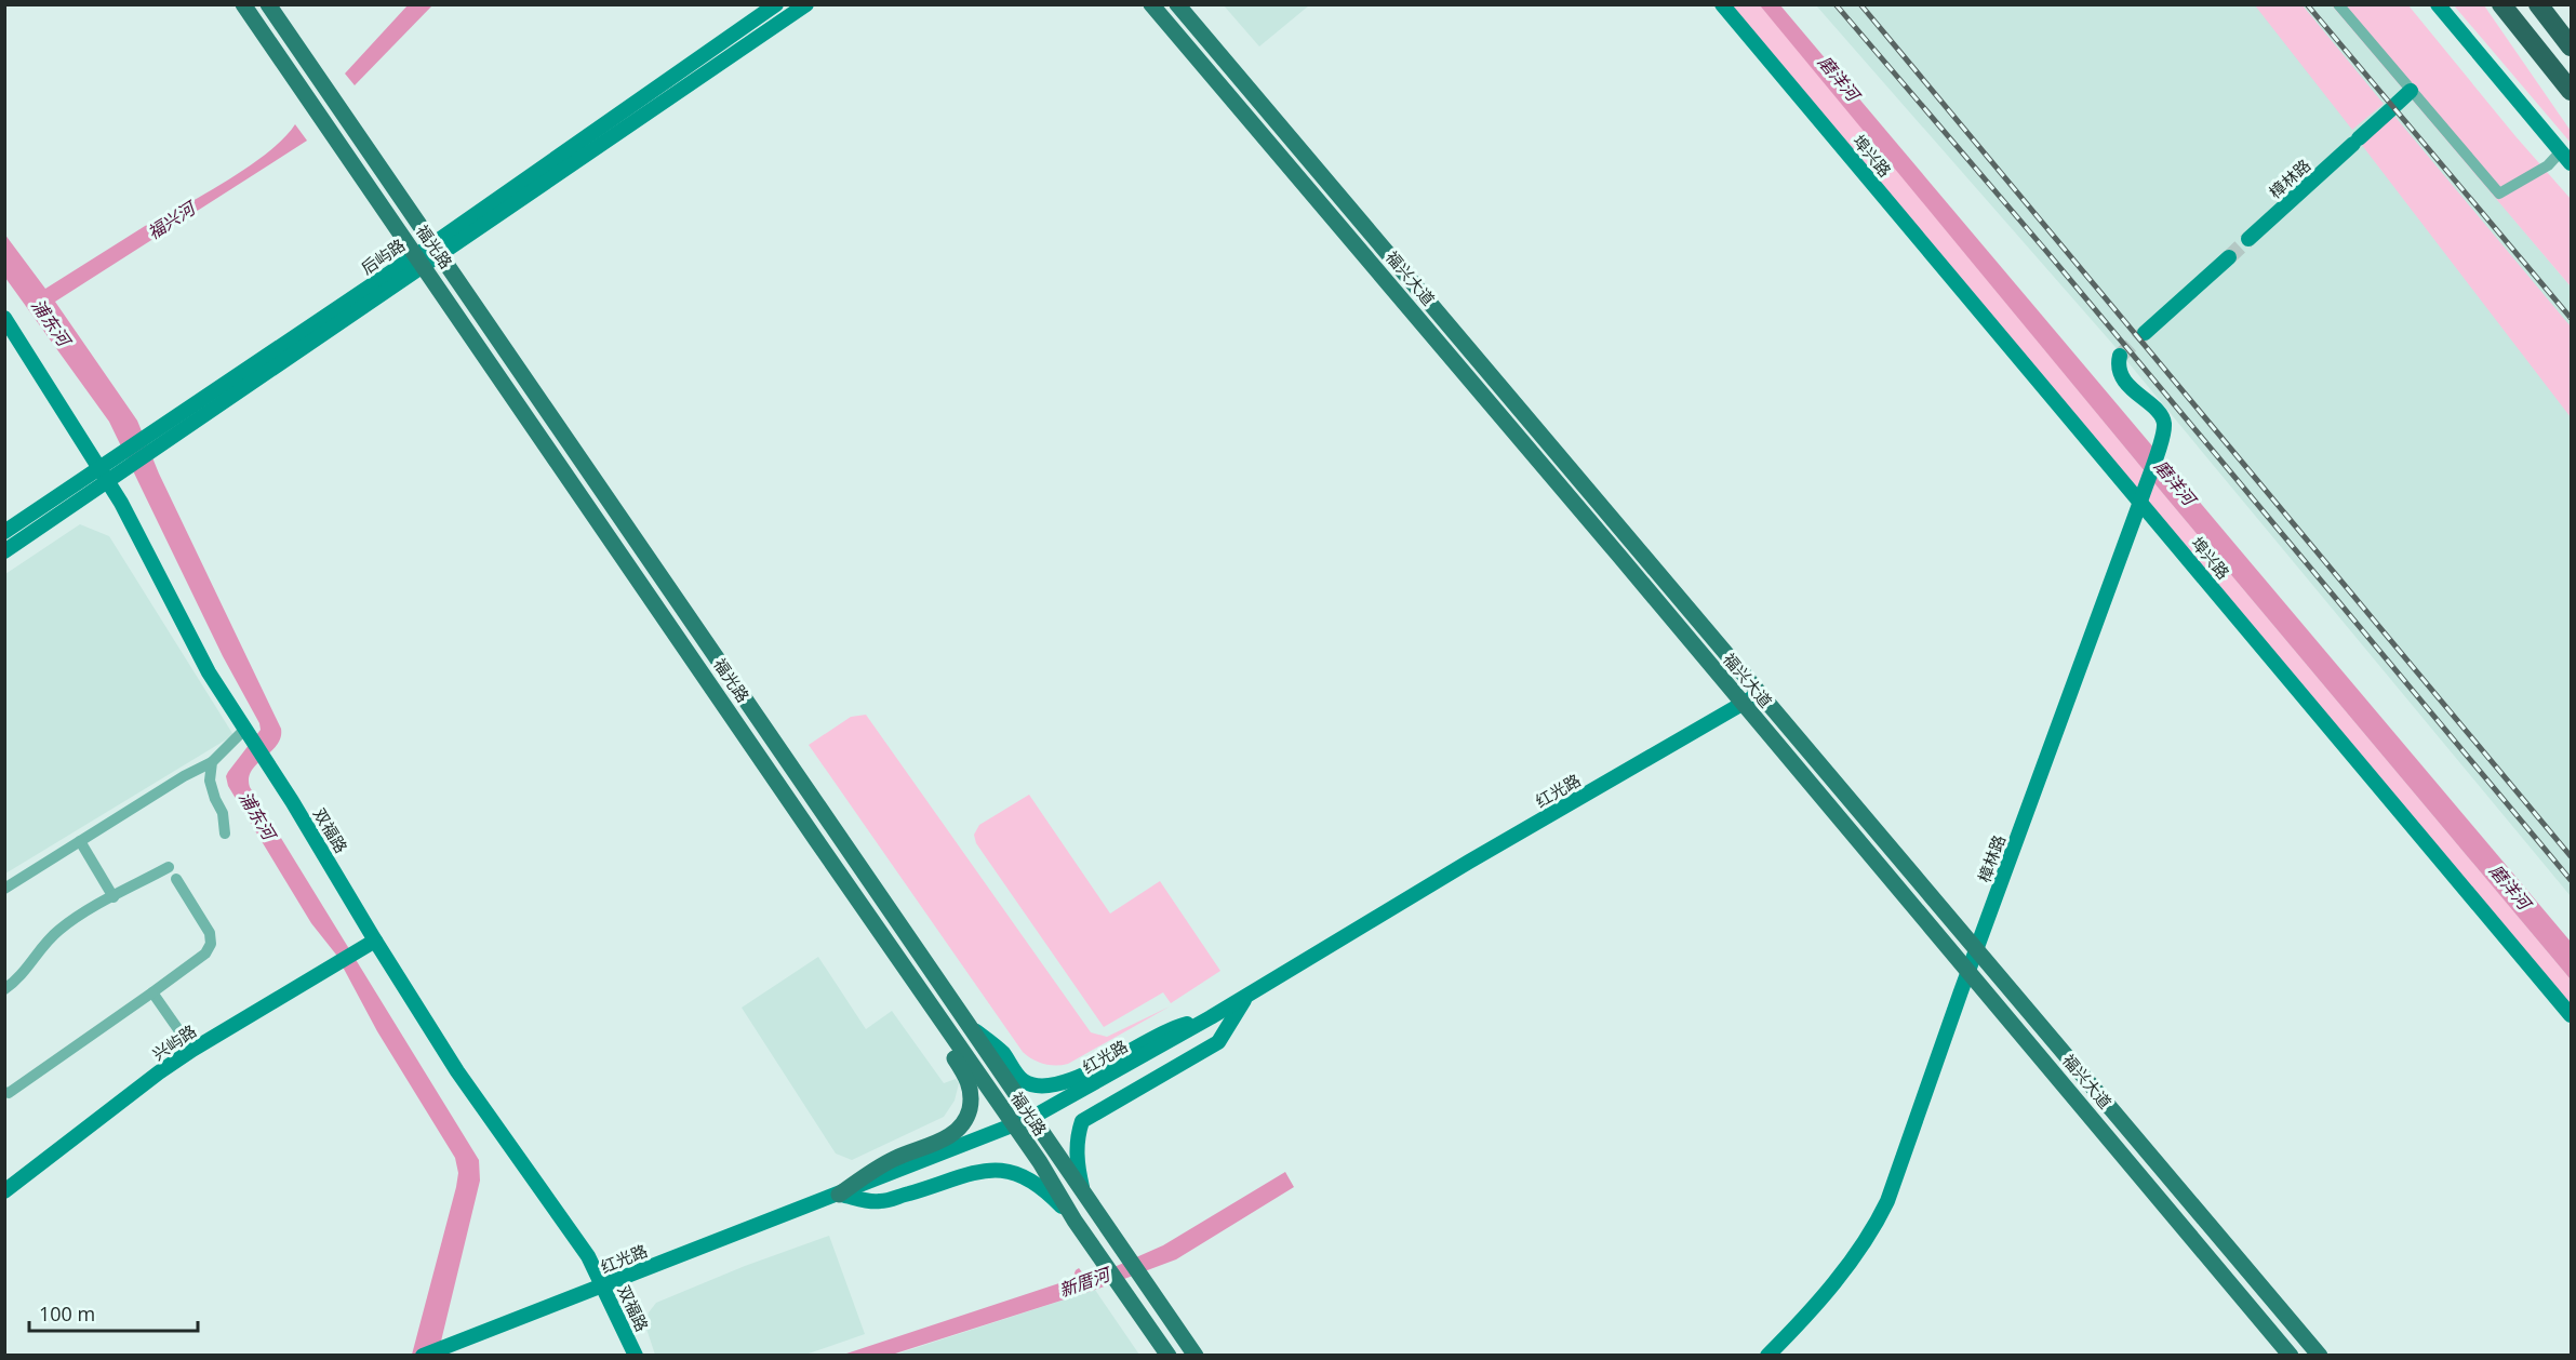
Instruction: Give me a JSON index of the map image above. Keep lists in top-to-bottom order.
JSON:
{
  "streets": {
    "main road": ["福光路", "福兴大道"],
    "street": [
      "埠兴路",
      "樟林路",
      "后屿路",
      "红光路",
      "双福路",
      "兴屿路"
    ]
  },
  "crossings": [
    ["埠兴路", "樟林路"],
    ["樟林路", "福兴大道"],
    ["福光路", "后屿路"],
    ["福光路", "红光路"],
    ["福兴大道", "红光路"],
    ["红光路", "双福路"],
    ["双福路", "兴屿路"]
  ],
  "water": [
    "磨洋河",
    "福兴河",
    "浦东河",
    "新厝河"
  ],
  "scale_bar": "100 m"
}
